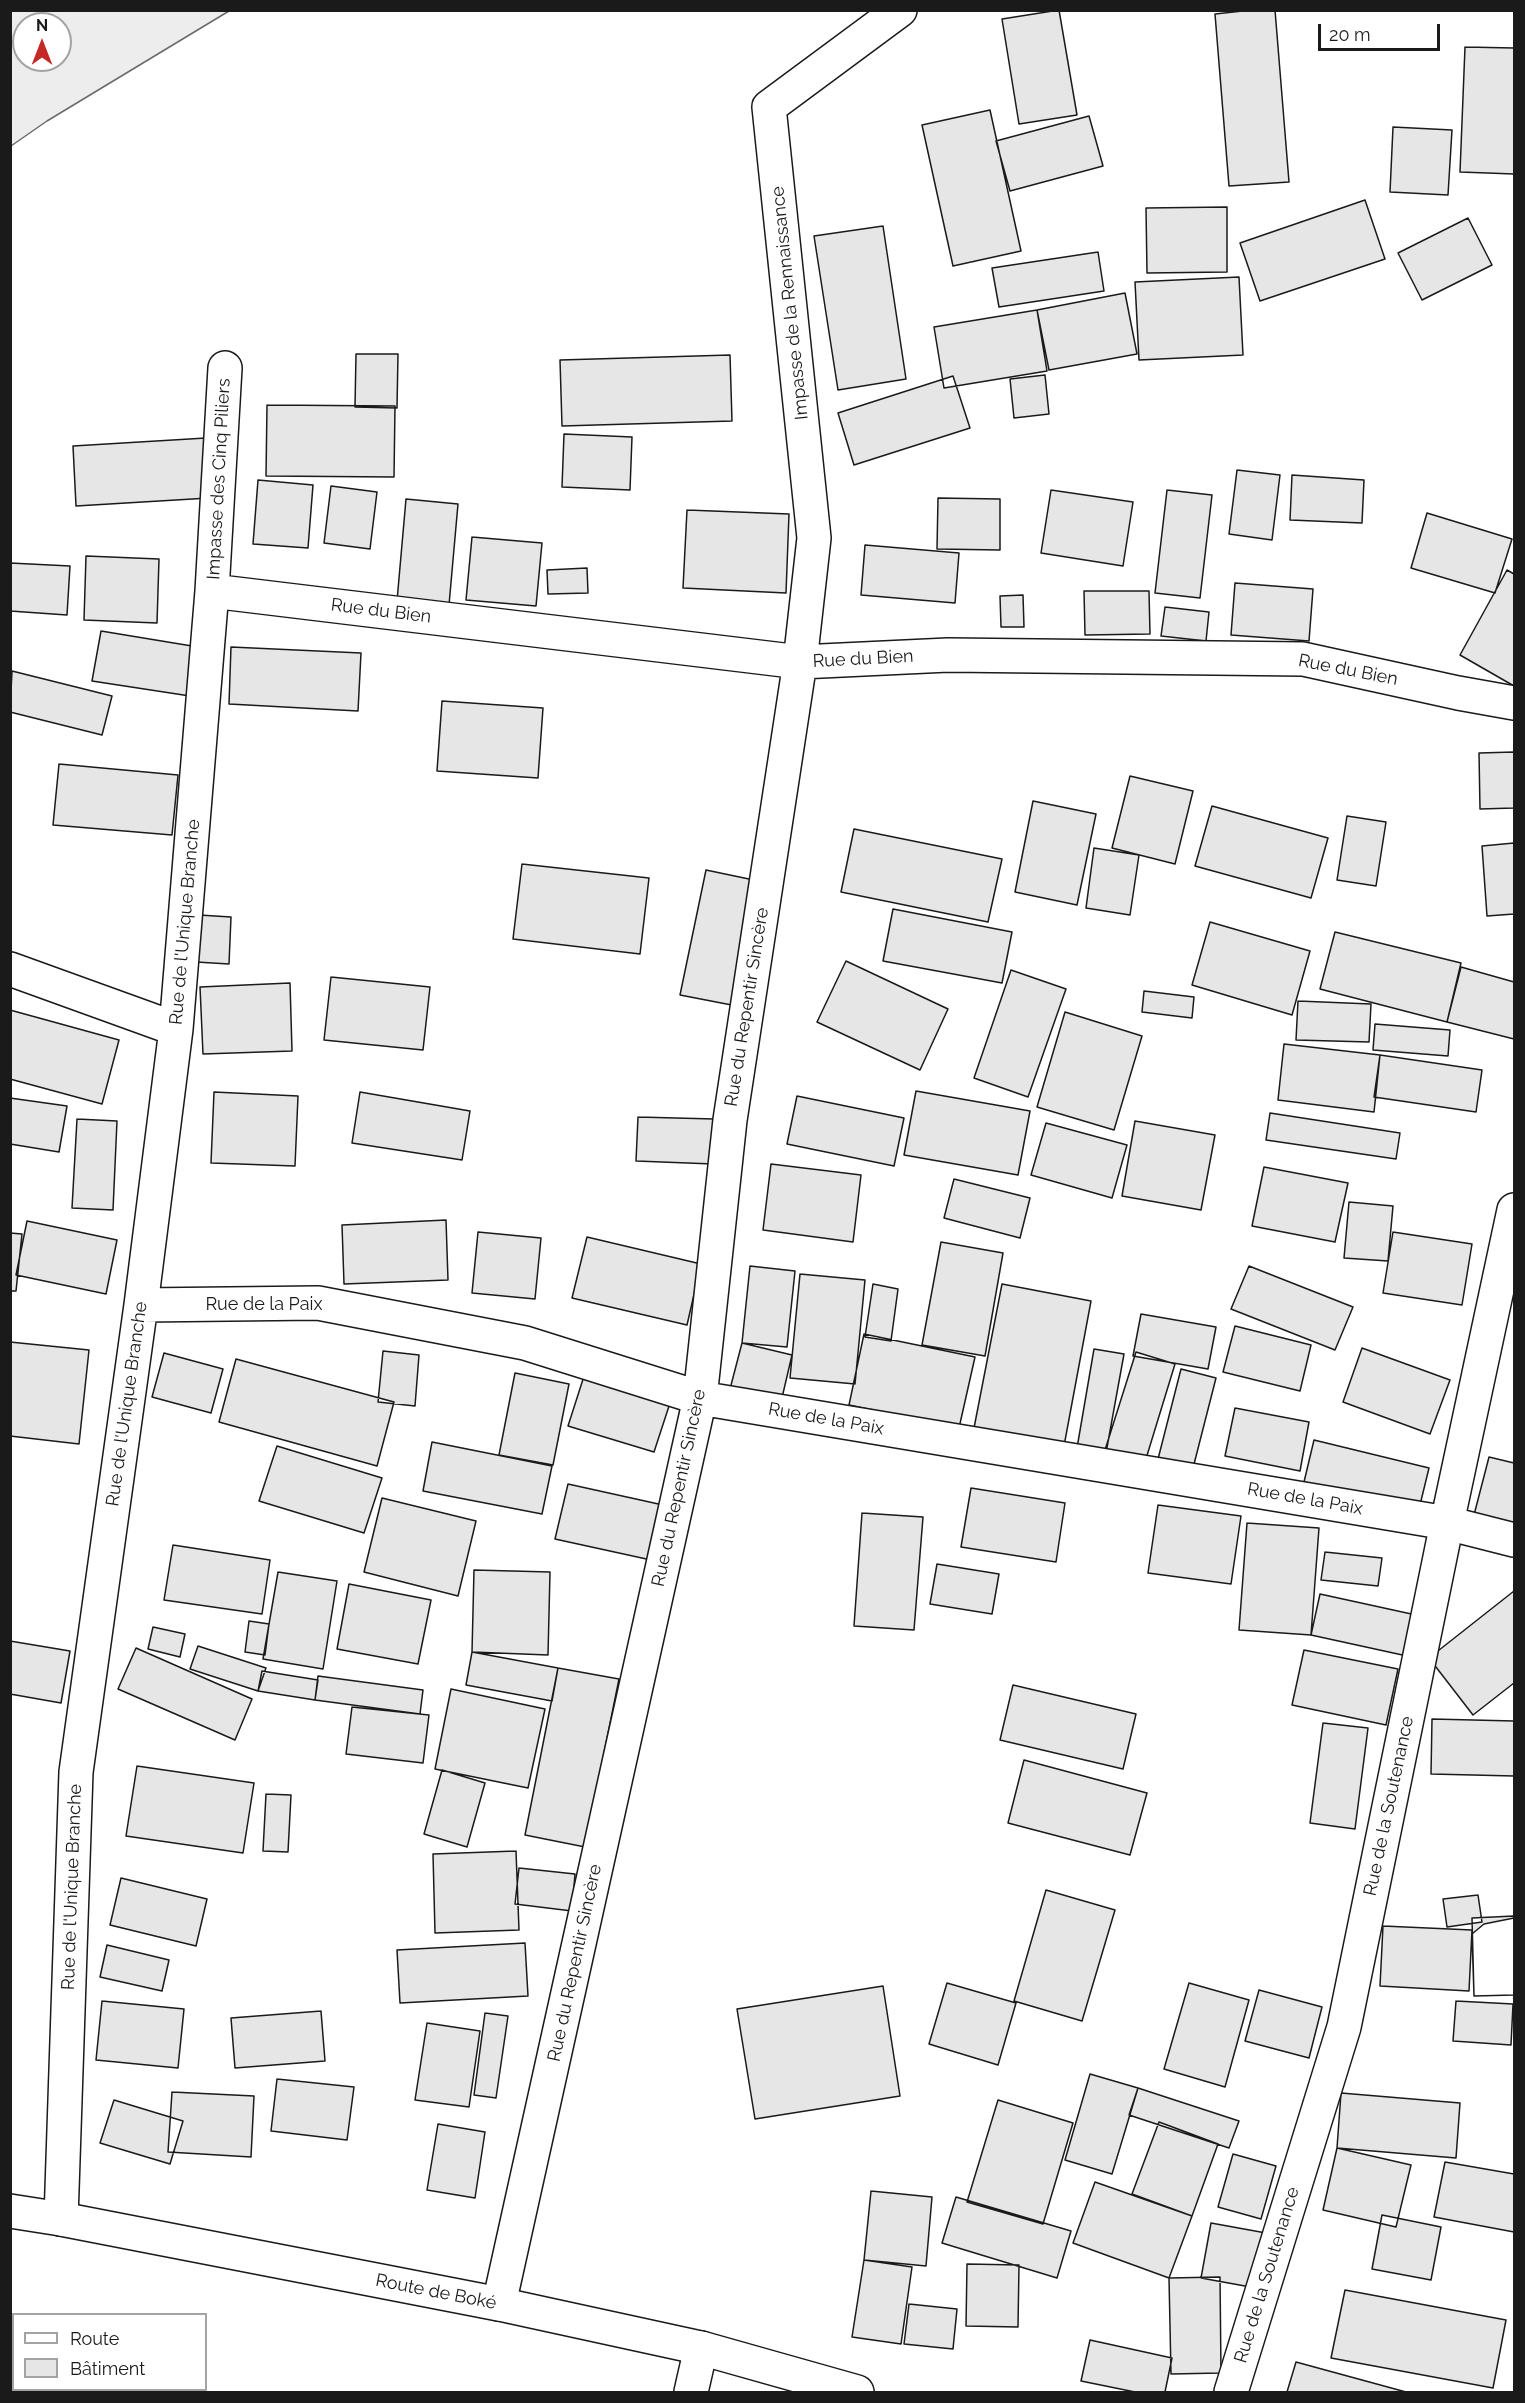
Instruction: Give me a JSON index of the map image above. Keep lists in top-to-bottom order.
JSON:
{
  "streets": {
    "street": [
      "Impasse de la Rennaissance",
      "Impasse des Cinq Piliers",
      "Rue du Bien",
      "Rue de l'Unique Branche",
      "Rue du Repentir Sincère",
      "Rue de la Paix",
      "Rue de la Soutenance",
      "Route de Boké"
    ]
  },
  "crossings": [
    ["Impasse de la Rennaissance", "Rue du Bien"],
    ["Impasse de la Rennaissance", "Rue du Repentir Sincère"],
    ["Impasse des Cinq Piliers", "Rue du Bien"],
    ["Impasse des Cinq Piliers", "Rue de l'Unique Branche"],
    ["Rue du Bien", "Rue de l'Unique Branche"],
    ["Rue du Bien", "Rue du Repentir Sincère"],
    ["Rue de l'Unique Branche", "Rue de la Paix"],
    ["Rue de l'Unique Branche", "Route de Boké"],
    ["Rue du Repentir Sincère", "Rue de la Paix"],
    ["Rue du Repentir Sincère", "Route de Boké"],
    ["Rue de la Paix", "Rue de la Soutenance"]
  ],
  "legend": ["Route", "Bâtiment"],
  "scale_bar": "20 m",
  "north": "top"
}
